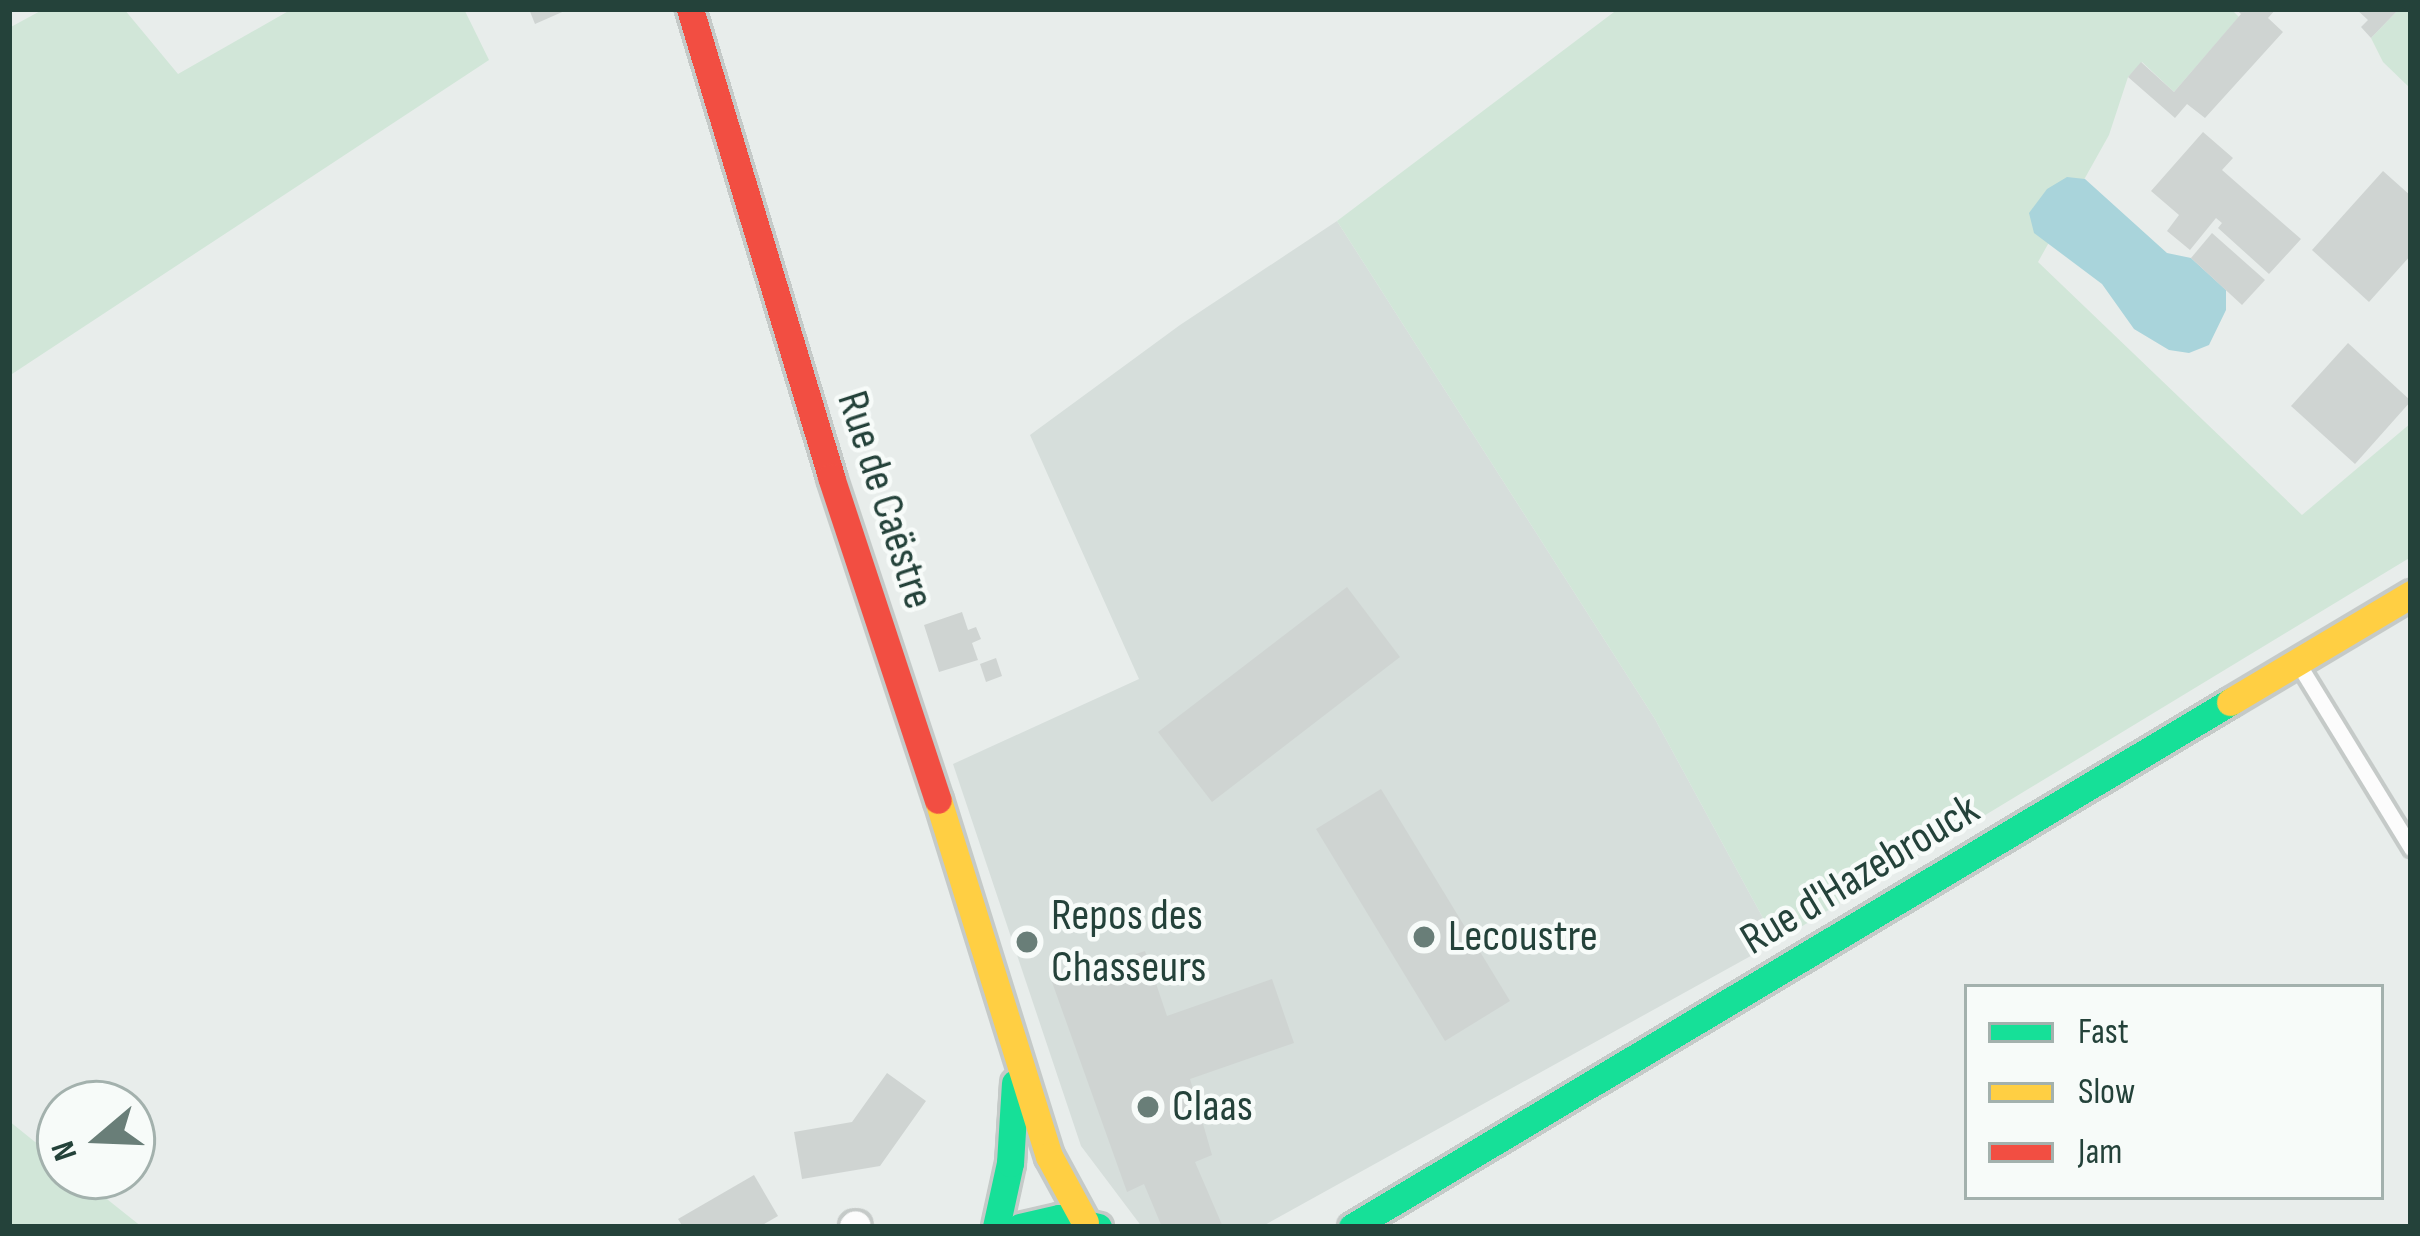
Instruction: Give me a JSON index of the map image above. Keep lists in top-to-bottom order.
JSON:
{
  "streets": {
    "main road": ["Rue de Caëstre", "Rue d'Hazebrouck"]
  },
  "places": ["Lecoustre", "Repos des Chasseurs", "Claas"],
  "legend": ["Fast", "Slow", "Jam"],
  "north": "left"
}
